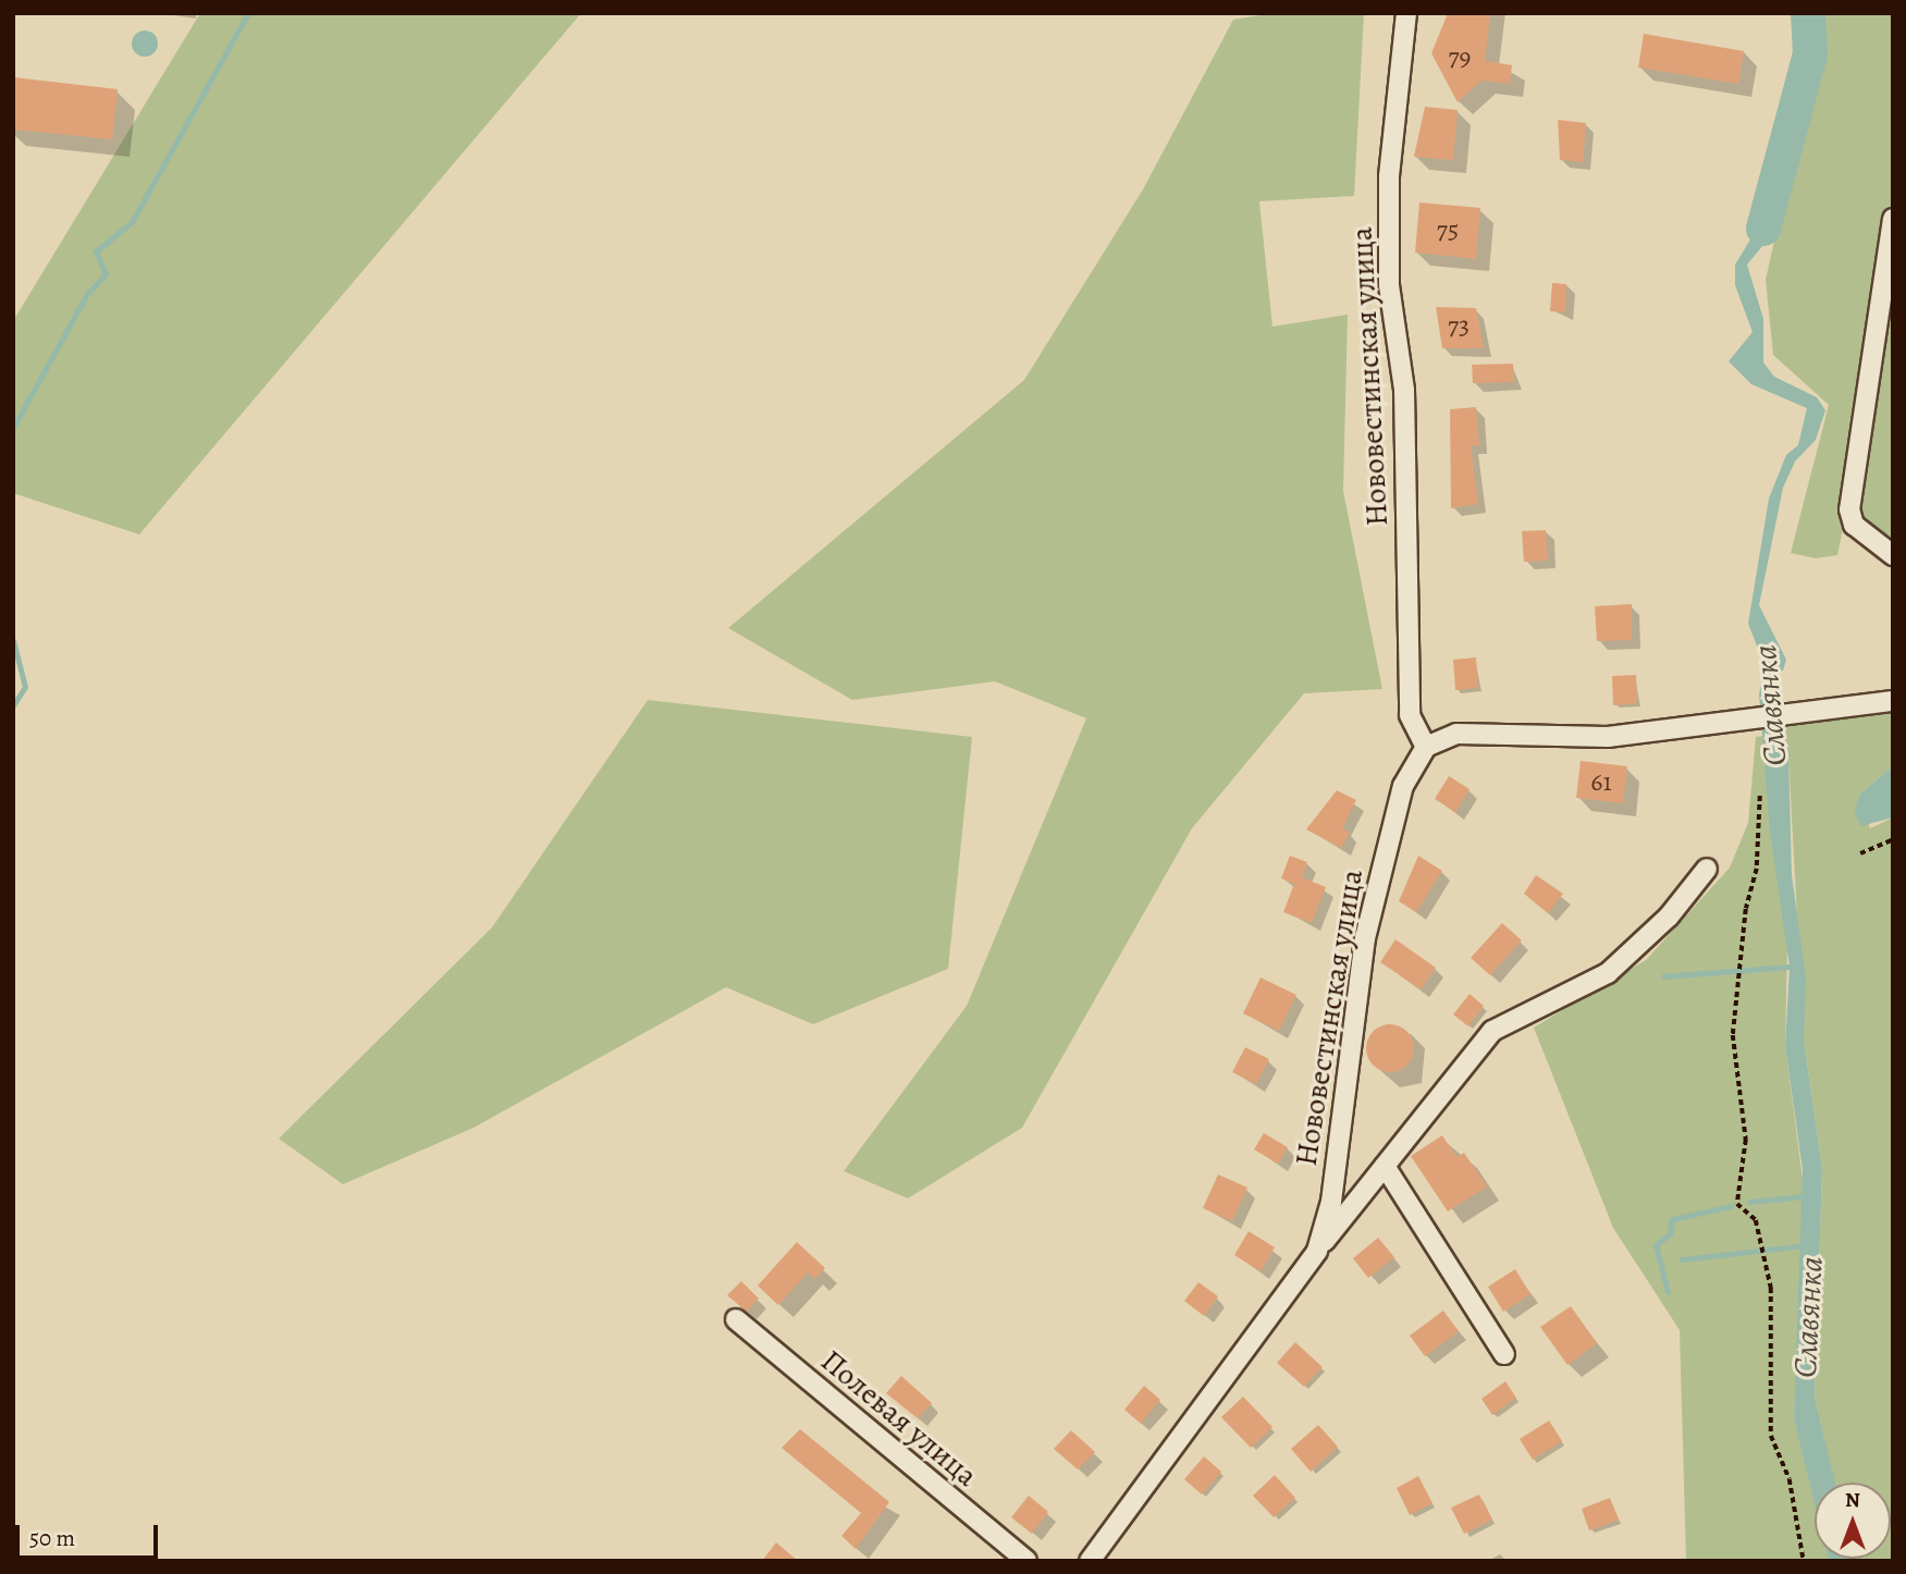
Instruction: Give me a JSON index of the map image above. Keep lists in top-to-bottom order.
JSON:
{
  "streets": {
    "street": ["Нововестинская улица", "Полевая улица"]
  },
  "water": ["Славянка"],
  "house_numbers": [
    "79",
    "75",
    "73",
    "61"
  ],
  "scale_bar": "50 m",
  "north": "top"
}
